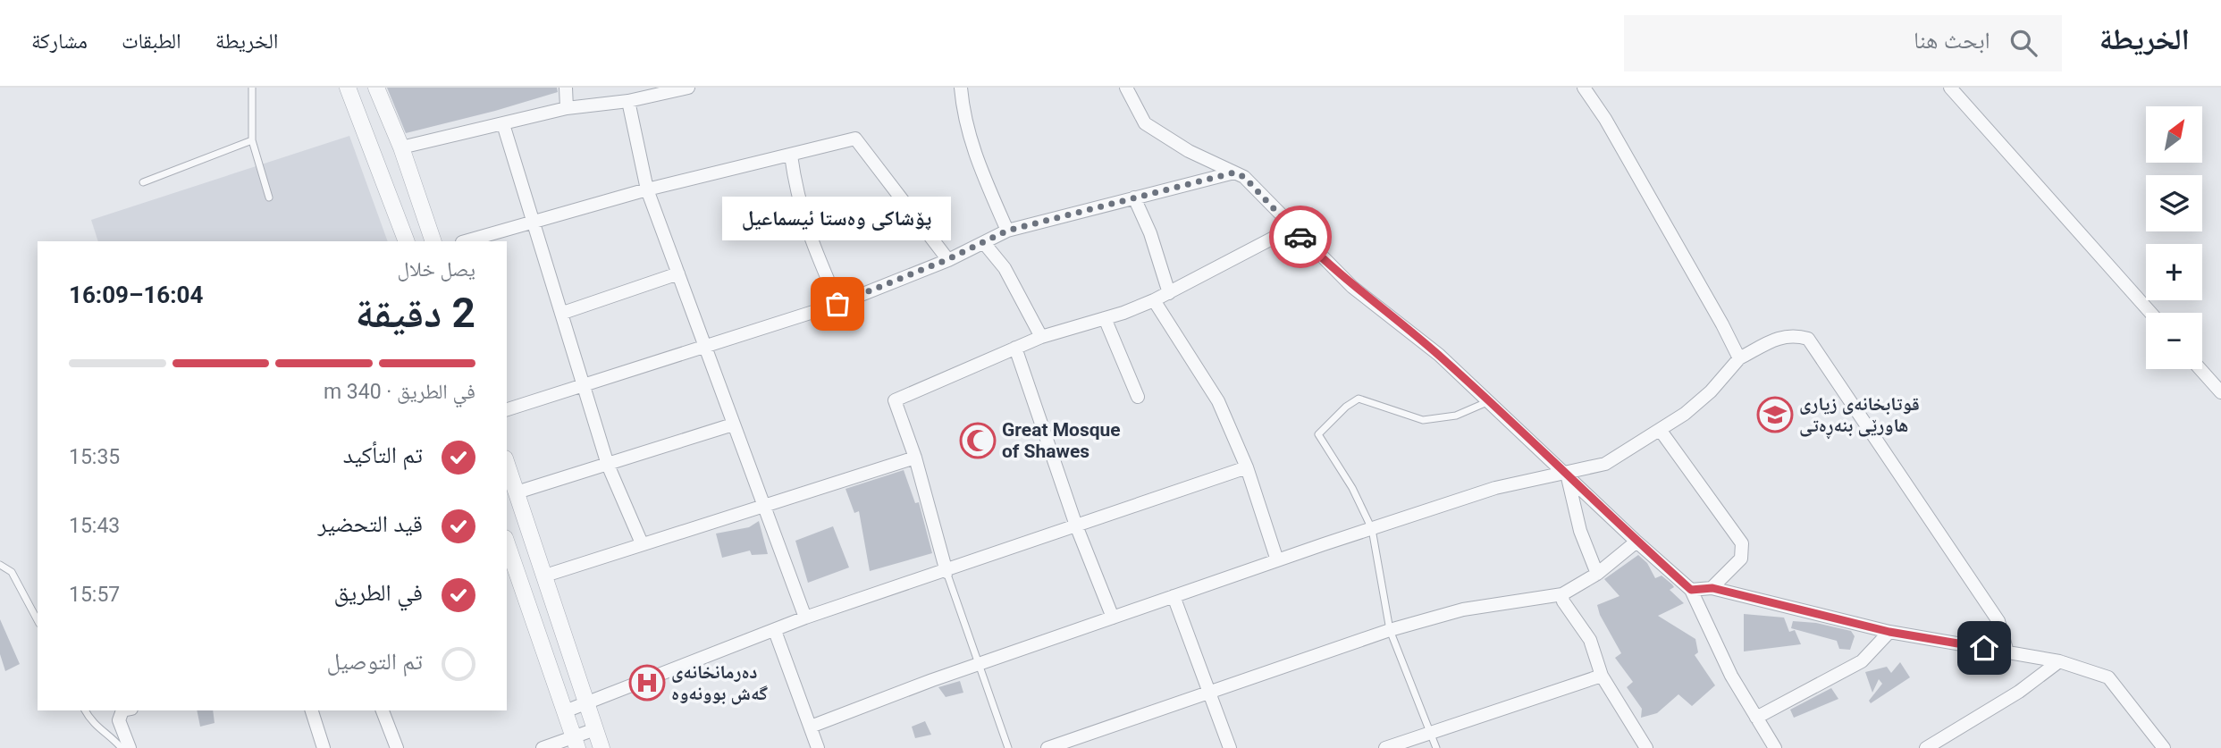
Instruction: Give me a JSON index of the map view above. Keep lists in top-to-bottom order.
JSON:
{
  "places": {
    "other": ["پۆشاکی وەستا ئیسماعیل"],
    "school or university": ["قوتابخانەی زیاری هاورێی بنەڕەتی"],
    "mosque": ["Great Mosque of Shawes"],
    "hospital": ["دەرمانخانەی گەش بوونەوە"]
  },
  "north": "top right",
  "page": {
    "header": "الخريطة",
    "search": "ابحث هنا",
    "nav": ["الخريطة", "الطبقات", "مشاركة"],
    "map_buttons": ["+", "−"],
    "bubble": "پۆشاکی وەستا ئیسماعیل",
    "heading": ["2 دقيقة", "يصل خلال", "16:04–16:09"],
    "bar": "في الطريق · 340 m",
    "list": [
      ["تم التأكيد", "15:35"],
      ["قيد التحضير", "15:43"],
      ["في الطريق", "15:57"],
      "تم التوصيل"
    ]
  }
}
